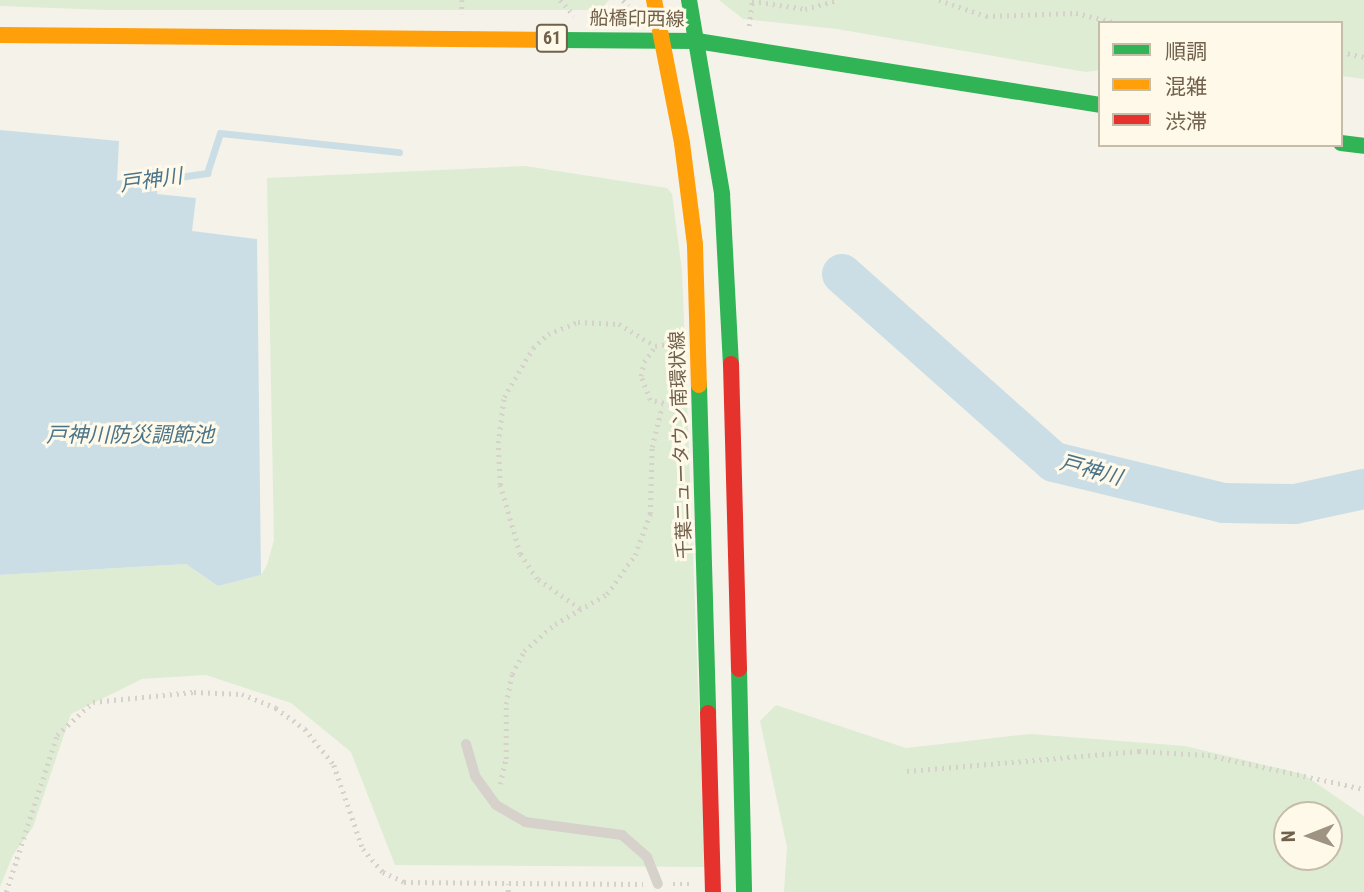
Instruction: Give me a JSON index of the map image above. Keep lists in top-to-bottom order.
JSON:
{
  "streets": {
    "main road": ["船橋印西線", "61", "千葉ニュータウン南環状線"]
  },
  "crossings": [
    ["船橋印西線", "千葉ニュータウン南環状線"]
  ],
  "water": ["戸神川", "戸神川防災調節池"],
  "legend": ["順調", "混雑", "渋滞"],
  "north": "left"
}
